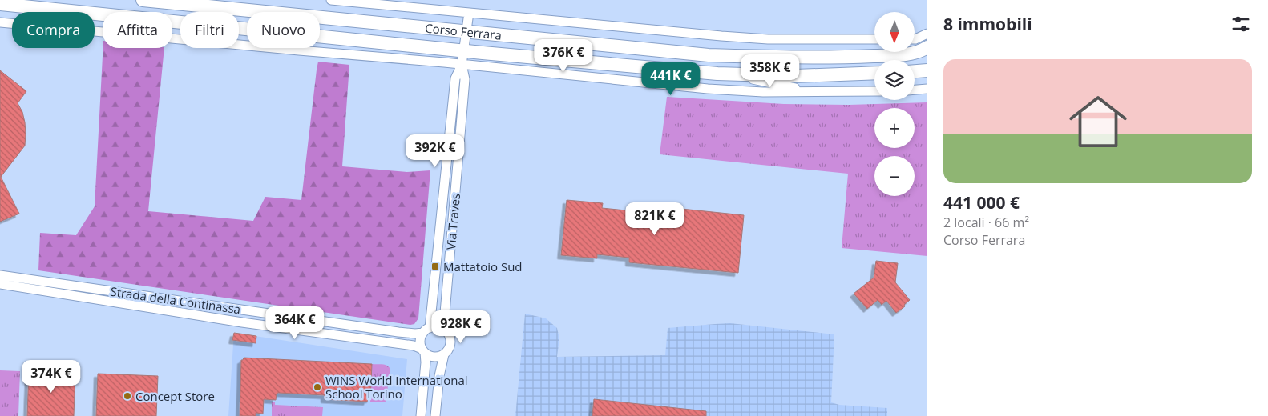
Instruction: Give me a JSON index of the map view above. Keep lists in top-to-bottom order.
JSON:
{
  "streets": {
    "main road": ["Corso Ferrara"],
    "street": ["Via Traves", "Strada della Continassa"]
  },
  "crossings": [
    ["Corso Ferrara", "Via Traves"],
    ["Via Traves", "Strada della Continassa"]
  ],
  "places": {
    "transit": ["Mattatoio Sud"],
    "other": ["WINS World International School Torino", "Concept Store"]
  },
  "north": "bottom",
  "page": {
    "heading": "8 immobili",
    "map_buttons": ["+", "−"],
    "chip": [
      "Compra",
      "Affitta",
      "Filtri",
      "Nuovo"
    ],
    "price": [
      "376K €",
      "358K €",
      "441K €",
      "392K €",
      "821K €",
      "364K €",
      "928K €",
      "374K €"
    ],
    "list": [
      {
        "name": "441 000 €",
        "note": "2 locali · 66 m² · Corso Ferrara"
      }
    ]
  }
}
